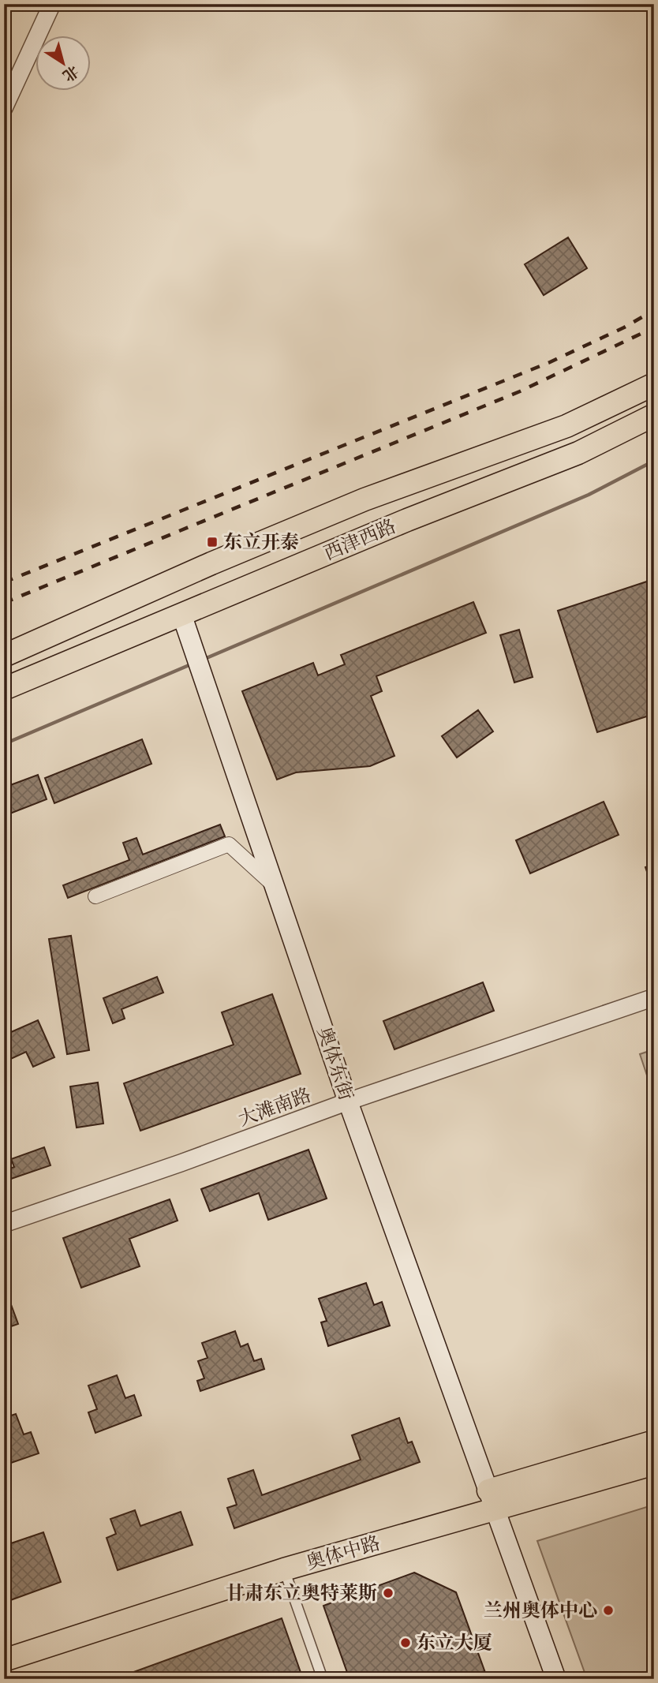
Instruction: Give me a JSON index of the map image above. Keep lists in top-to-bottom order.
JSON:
{
  "streets": {
    "main road": ["西津西路", "奥体东街", "奥体中路"],
    "street": ["大滩南路"]
  },
  "crossings": [
    ["西津西路", "奥体东街"],
    ["奥体东街", "大滩南路"],
    ["奥体东街", "奥体中路"]
  ],
  "places": {
    "transit": ["东立开泰"],
    "other": ["甘肃东立奥特莱斯", "兰州奥体中心", "东立大厦"]
  },
  "north": "bottom right"
}
